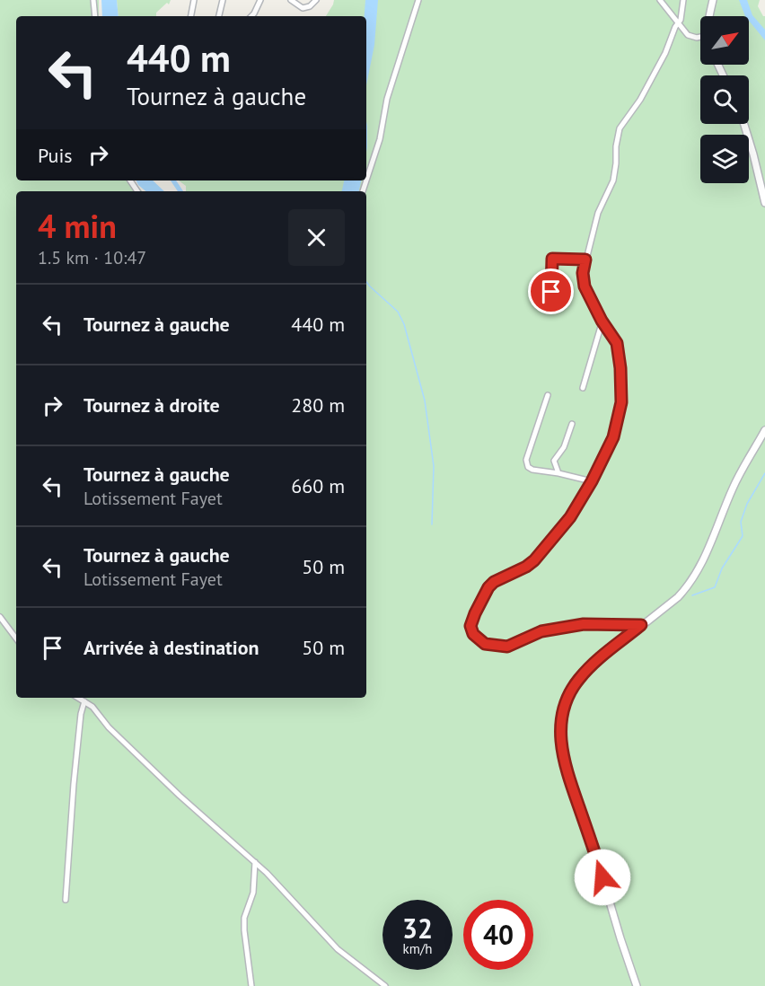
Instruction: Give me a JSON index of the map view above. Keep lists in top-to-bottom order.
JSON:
{
  "north": "top right",
  "page": {
    "turn": ["440 m", "Tournez à gauche"],
    "then": "Puis",
    "heading": ["4 min", "1.5 km · 10:47"],
    "list": [
      {
        "name": "Tournez à gauche",
        "value": "440 m"
      },
      {
        "name": "Tournez à droite",
        "value": "280 m"
      },
      {
        "name": "Tournez à gauche",
        "note": "Lotissement Fayet",
        "value": "660 m"
      },
      {
        "name": "Tournez à gauche",
        "note": "Lotissement Fayet",
        "value": "50 m"
      },
      {
        "name": "Arrivée à destination",
        "value": "50 m"
      }
    ],
    "speed": "32 km/h",
    "limit": "40"
  }
}
